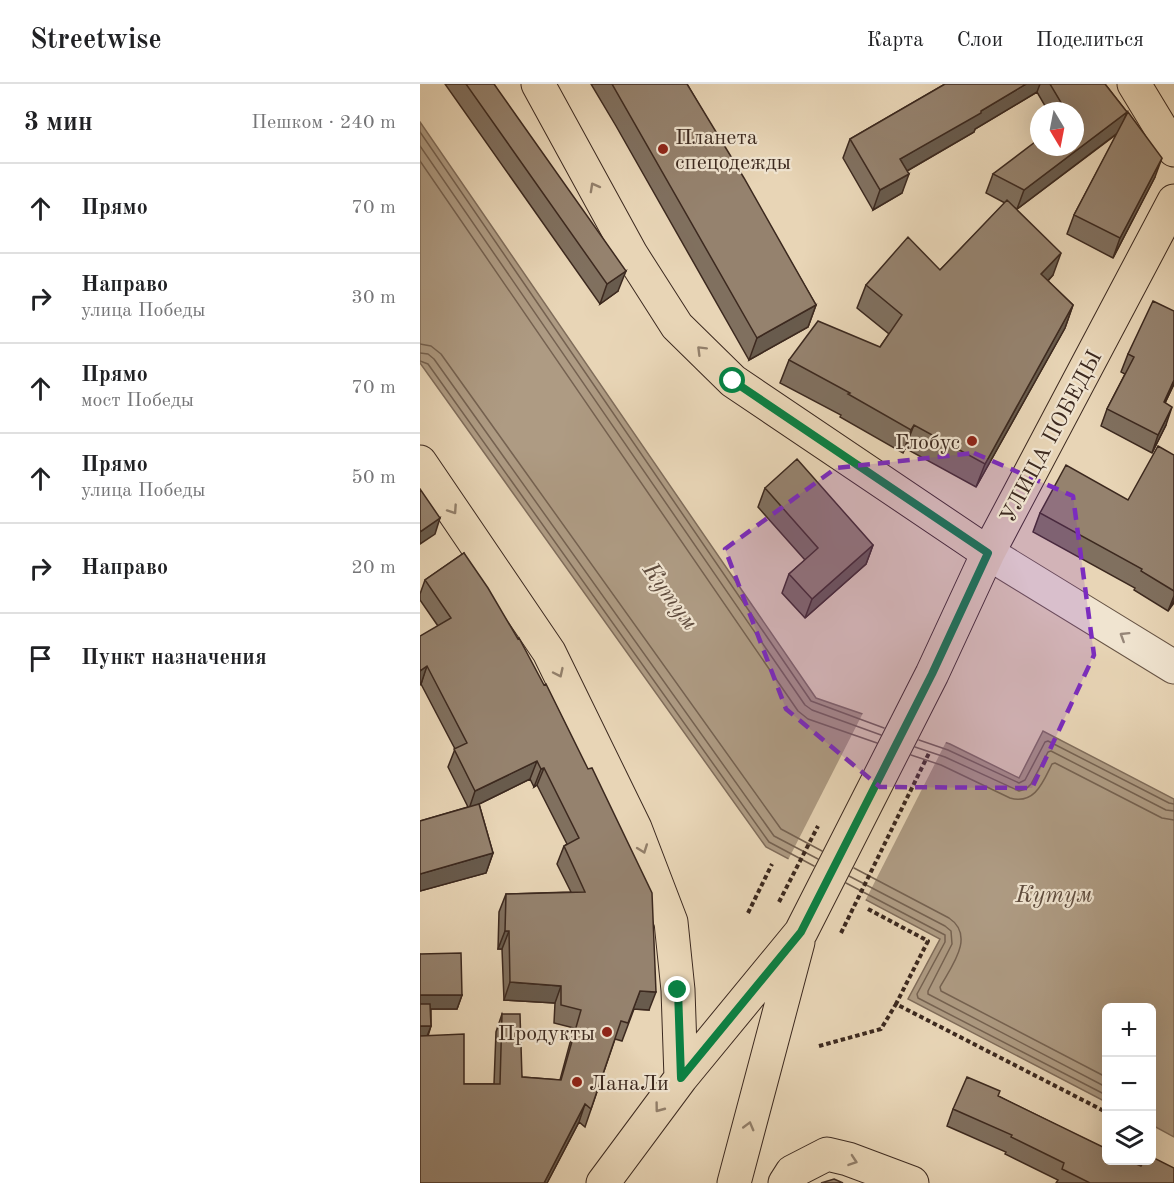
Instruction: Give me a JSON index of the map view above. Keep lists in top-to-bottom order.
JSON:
{
  "streets": {
    "main road": ["УЛИЦА ПОБЕДЫ"]
  },
  "water": ["Кутум"],
  "places": [
    "Планета спецодежды",
    "Глобус",
    "Продукты",
    "ЛанаЛи"
  ],
  "north": "bottom",
  "page": {
    "header": "Streetwise",
    "nav": ["Карта", "Слои", "Поделиться"],
    "heading": ["3 мин", "Пешком · 240 m"],
    "list": [
      ["Прямо", "70 m"],
      ["Направо", "улица Победы", "30 m"],
      ["Прямо", "мост Победы", "70 m"],
      ["Прямо", "улица Победы", "50 m"],
      ["Направо", "20 m"],
      "Пункт назначения"
    ],
    "map_buttons": ["+", "−"]
  }
}
